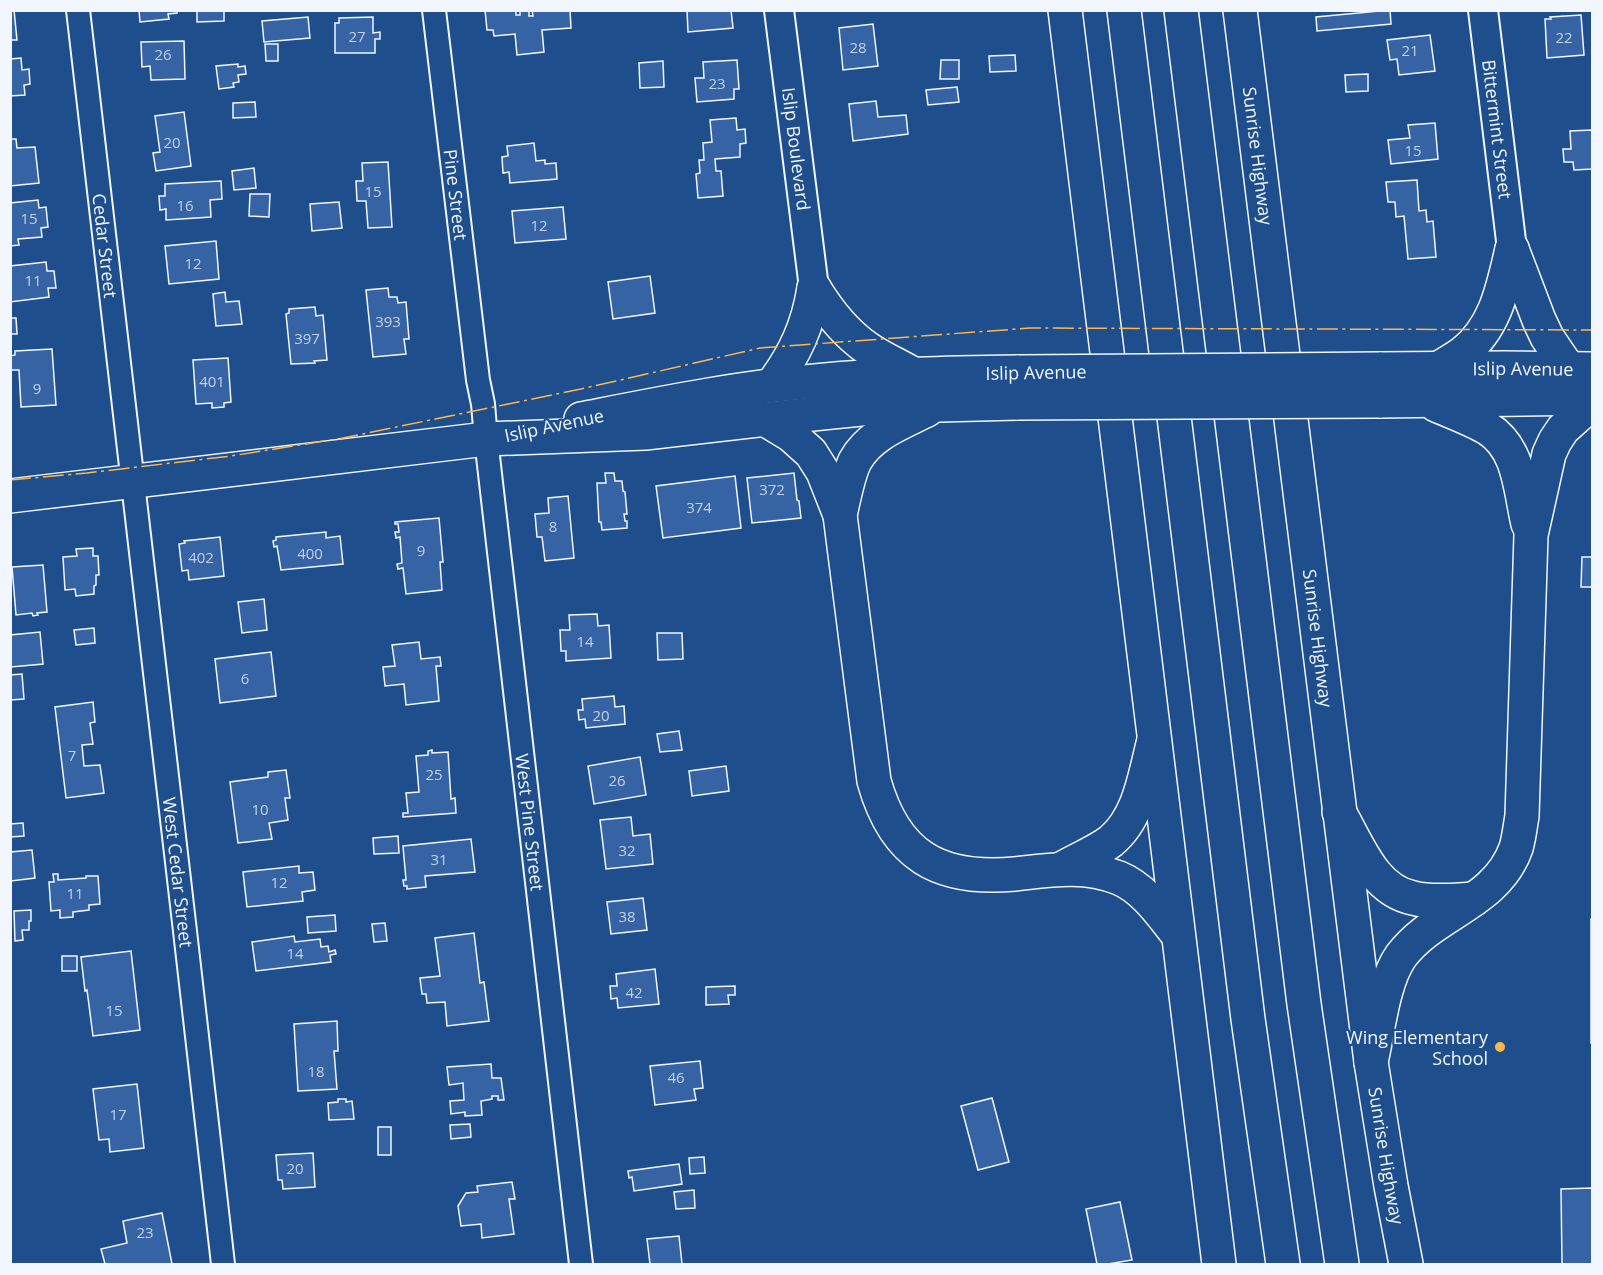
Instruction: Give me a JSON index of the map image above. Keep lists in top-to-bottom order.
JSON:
{
  "streets": {
    "main road": ["Sunrise Highway", "Islip Avenue"],
    "street": [
      "Bittermint Street",
      "Islip Boulevard",
      "Pine Street",
      "Cedar Street",
      "West Pine Street",
      "West Cedar Street"
    ]
  },
  "crossings": [
    ["Pine Street", "West Pine Street"],
    ["Cedar Street", "Islip Avenue"],
    ["Cedar Street", "West Cedar Street"],
    ["Islip Avenue", "West Pine Street"],
    ["Islip Avenue", "West Cedar Street"]
  ],
  "places": ["Wing Elementary School"],
  "house_numbers": [
    "27",
    "22",
    "28",
    "21",
    "26",
    "23",
    "20",
    "15",
    "15",
    "16",
    "15",
    "12",
    "12",
    "11",
    "393",
    "397",
    "401",
    "9",
    "372",
    "374",
    "8",
    "9",
    "400",
    "402",
    "14",
    "6",
    "20",
    "7",
    "25",
    "26",
    "10",
    "32",
    "31",
    "12",
    "11",
    "38",
    "14",
    "42",
    "15",
    "18",
    "46",
    "17",
    "20",
    "23"
  ]
}
